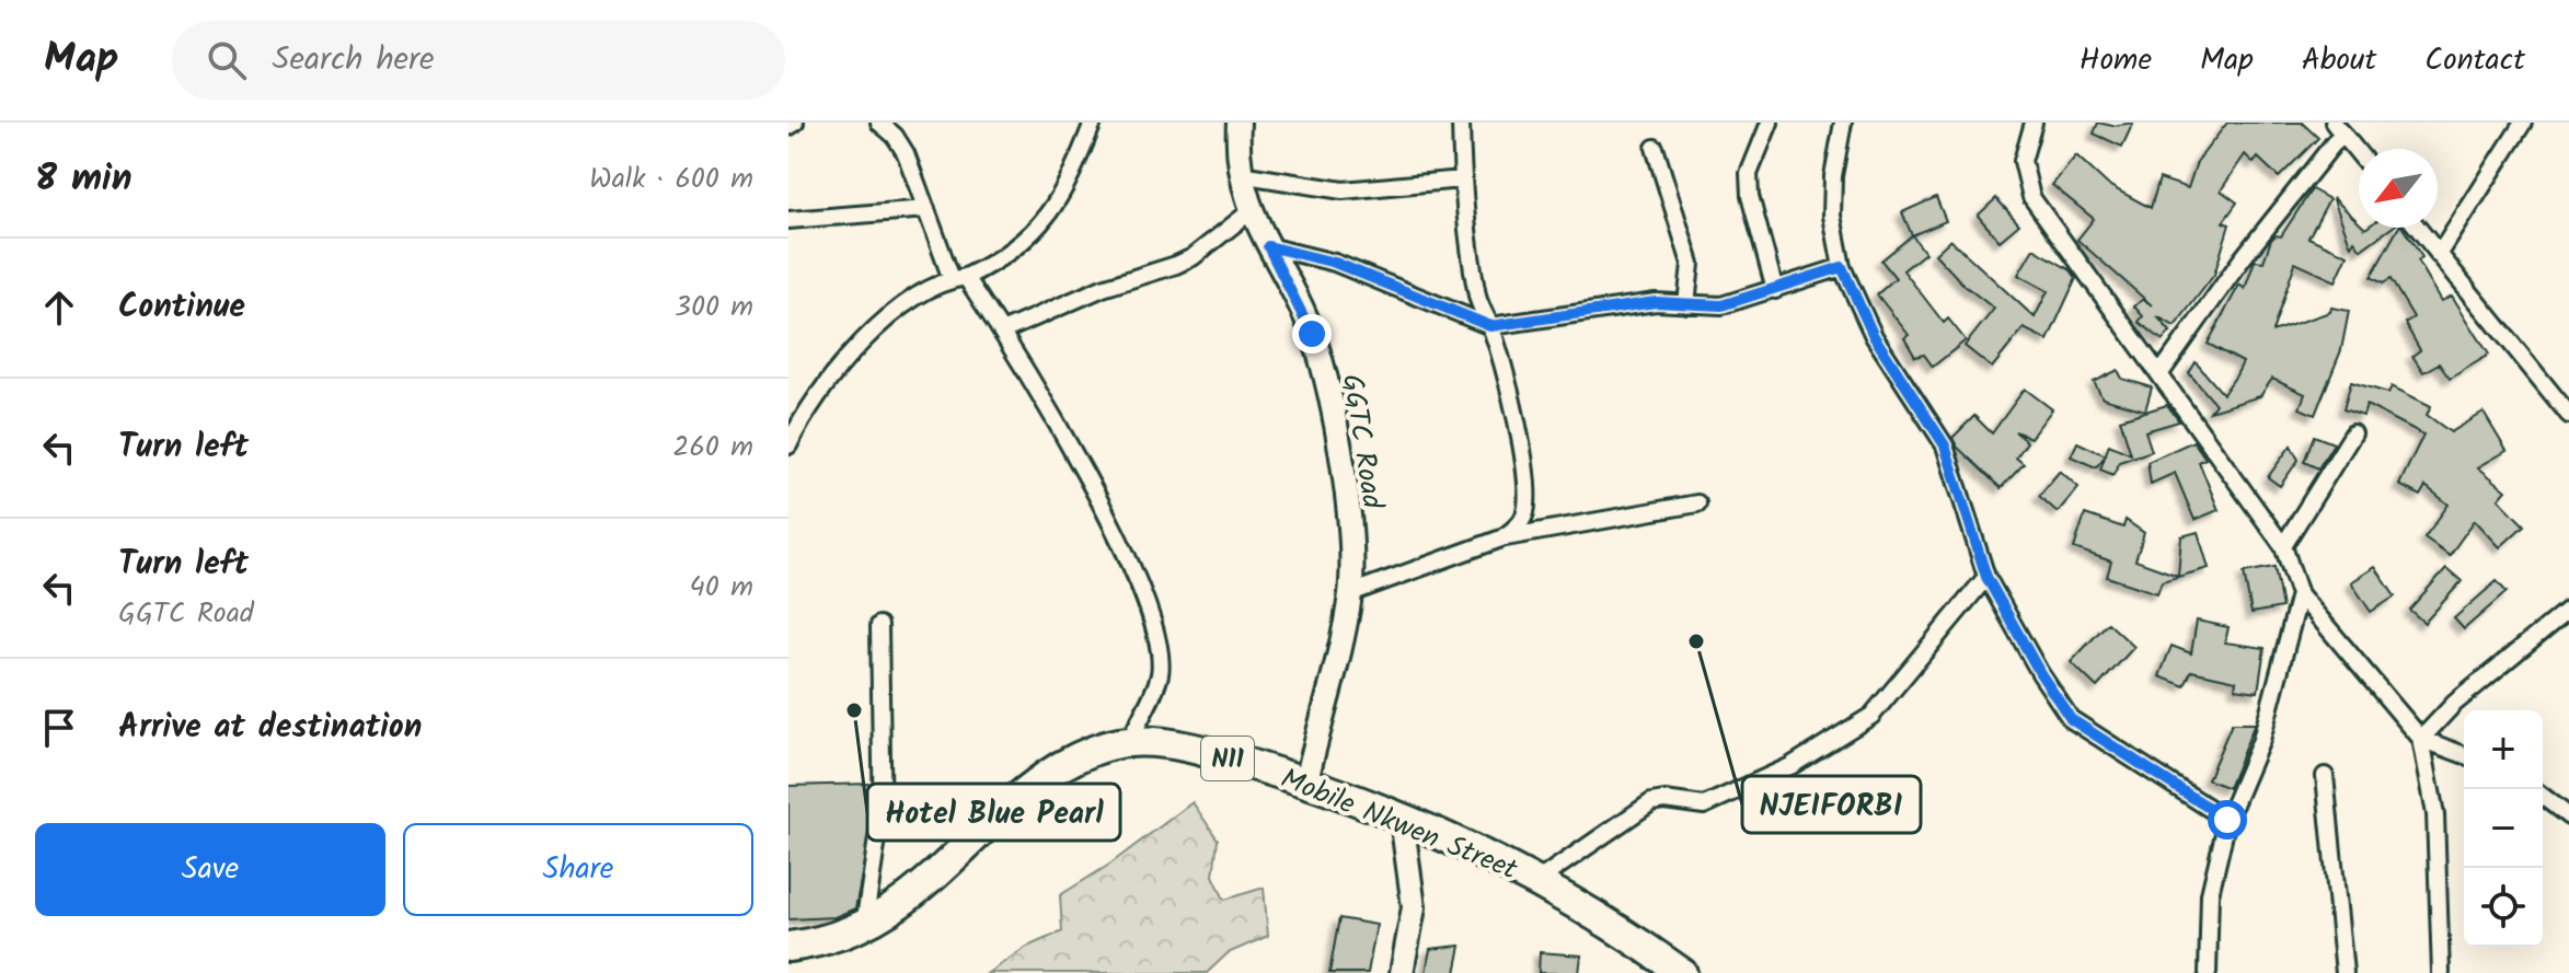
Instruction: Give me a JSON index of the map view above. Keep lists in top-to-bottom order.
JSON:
{
  "streets": {
    "highway": ["N11", "Mobile Nkwen Street"],
    "street": ["GGTC Road"]
  },
  "crossings": [
    ["GGTC Road", "Mobile Nkwen Street"]
  ],
  "places": ["NJEIFORBI", "Hotel Blue Pearl"],
  "north": "bottom left",
  "page": {
    "header": "Map",
    "search": "Search here",
    "nav": [
      "Home",
      "Map",
      "About",
      "Contact"
    ],
    "heading": ["8 min", "Walk · 600 m"],
    "list": [
      ["Continue", "300 m"],
      ["Turn left", "260 m"],
      ["Turn left", "GGTC Road", "40 m"],
      "Arrive at destination"
    ],
    "map_buttons": ["+", "−"],
    "buttons": ["Save", "Share"]
  }
}
